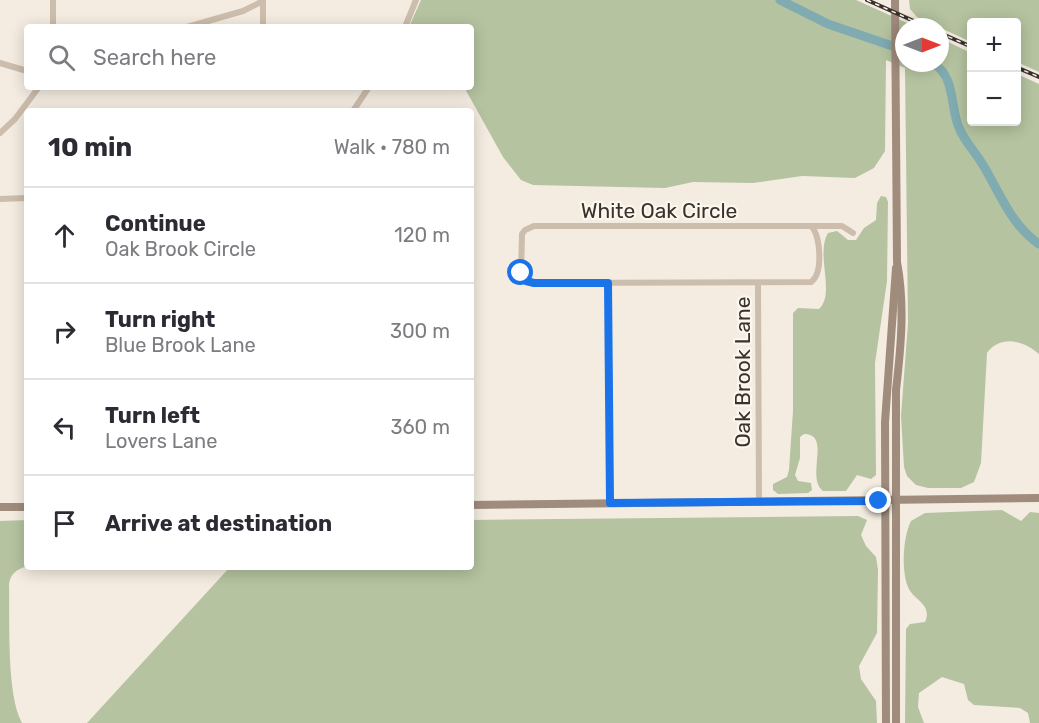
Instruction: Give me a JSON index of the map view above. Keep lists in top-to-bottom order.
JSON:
{
  "streets": {
    "street": ["White Oak Circle", "Oak Brook Lane"]
  },
  "crossings": [
    ["White Oak Circle", "Oak Brook Lane"]
  ],
  "north": "right",
  "page": {
    "map_buttons": ["+", "−"],
    "search": "Search here",
    "heading": ["10 min", "Walk · 780 m"],
    "list": [
      ["Continue", "Oak Brook Circle", "120 m"],
      ["Turn right", "Blue Brook Lane", "300 m"],
      ["Turn left", "Lovers Lane", "360 m"],
      "Arrive at destination"
    ]
  }
}
